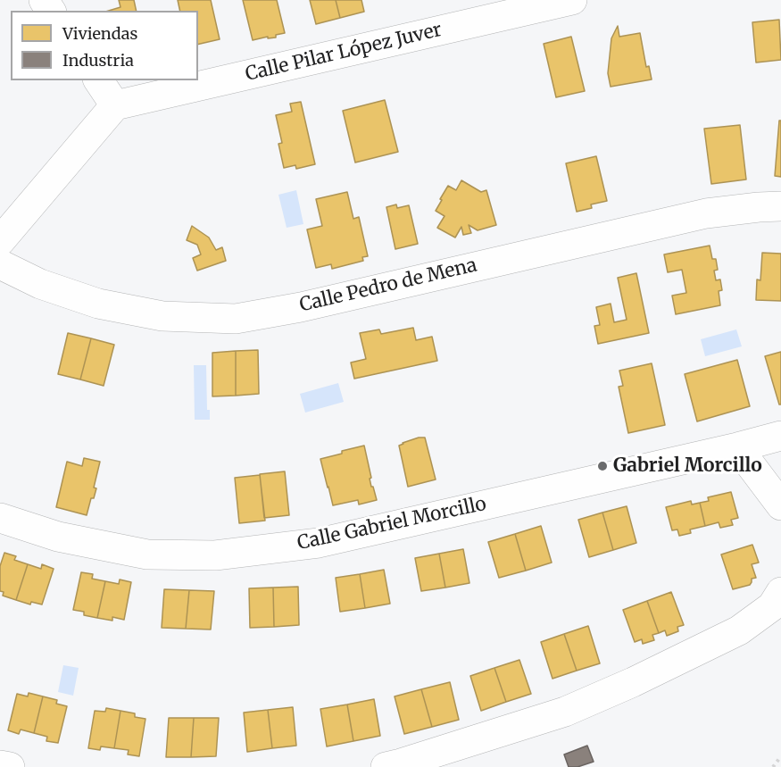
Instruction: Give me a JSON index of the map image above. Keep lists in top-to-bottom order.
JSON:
{
  "streets": {
    "street": ["Calle Pilar López Juver", "Calle Pedro de Mena", "Calle Gabriel Morcillo"]
  },
  "places": ["Gabriel Morcillo"],
  "legend": ["Viviendas", "Industria"]
}
